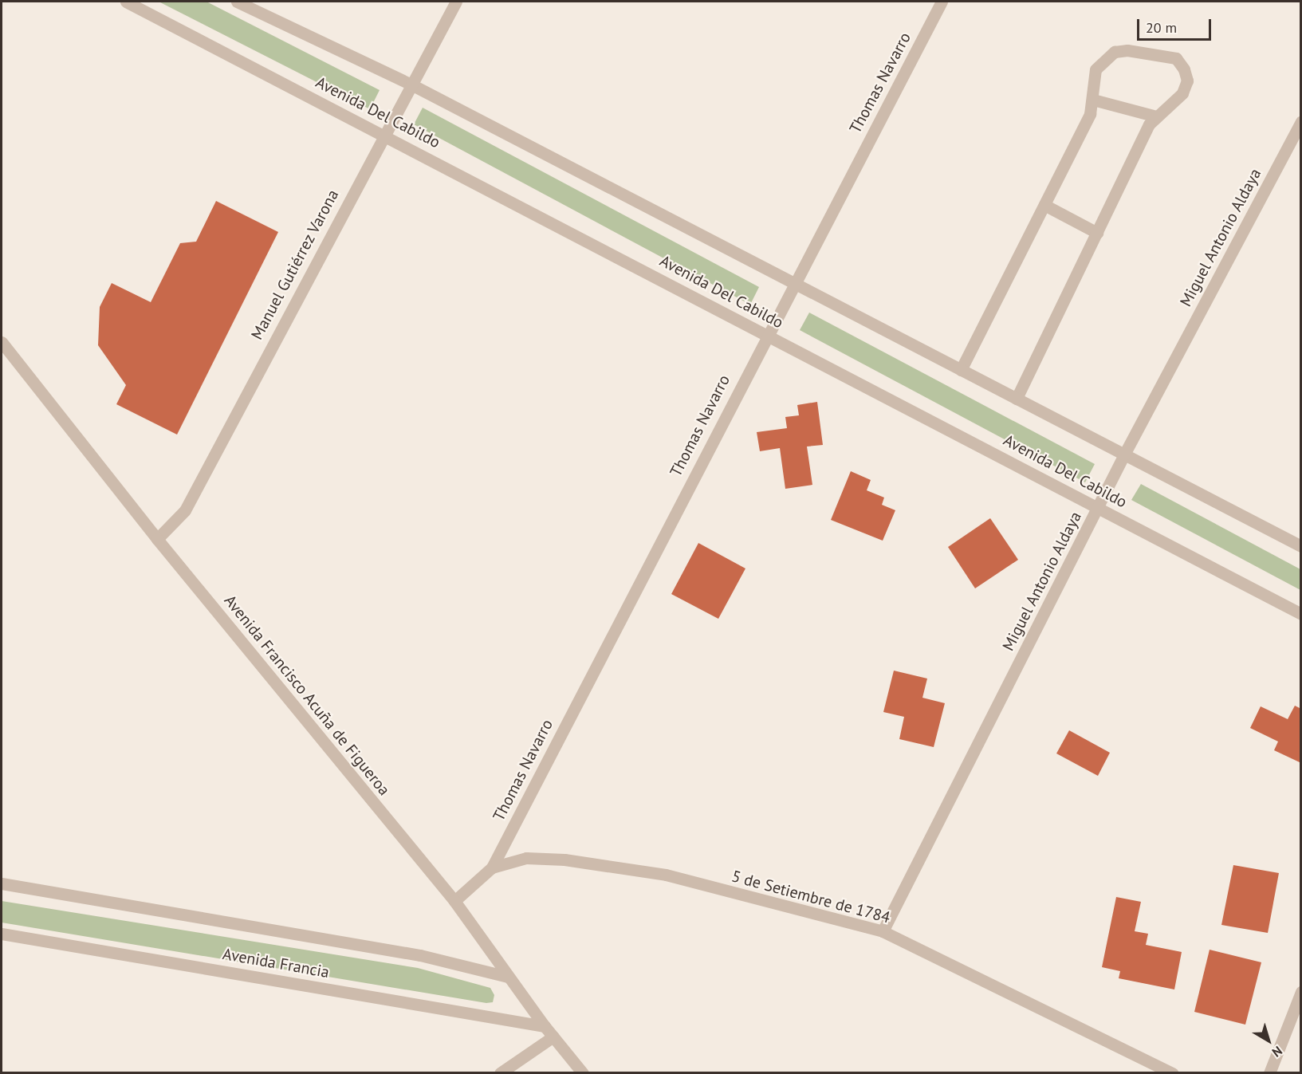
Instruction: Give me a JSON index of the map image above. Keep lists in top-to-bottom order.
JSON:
{
  "streets": {
    "street": [
      "Thomas Navarro",
      "Avenida Del Cabildo",
      "Miguel Antonio Aldaya",
      "Manuel Gutiérrez Varona",
      "Avenida Francisco Acuña de Figueroa",
      "5 de Setiembre de 1784",
      "Avenida Francia"
    ]
  },
  "crossings": [
    ["Thomas Navarro", "Avenida Del Cabildo"],
    ["Thomas Navarro", "5 de Setiembre de 1784"],
    ["Avenida Del Cabildo", "Miguel Antonio Aldaya"],
    ["Avenida Del Cabildo", "Manuel Gutiérrez Varona"],
    ["Miguel Antonio Aldaya", "5 de Setiembre de 1784"],
    ["Manuel Gutiérrez Varona", "Avenida Francisco Acuña de Figueroa"],
    ["Avenida Francisco Acuña de Figueroa", "5 de Setiembre de 1784"],
    ["Avenida Francisco Acuña de Figueroa", "Avenida Francia"]
  ],
  "scale_bar": "20 m",
  "north": "bottom right"
}
